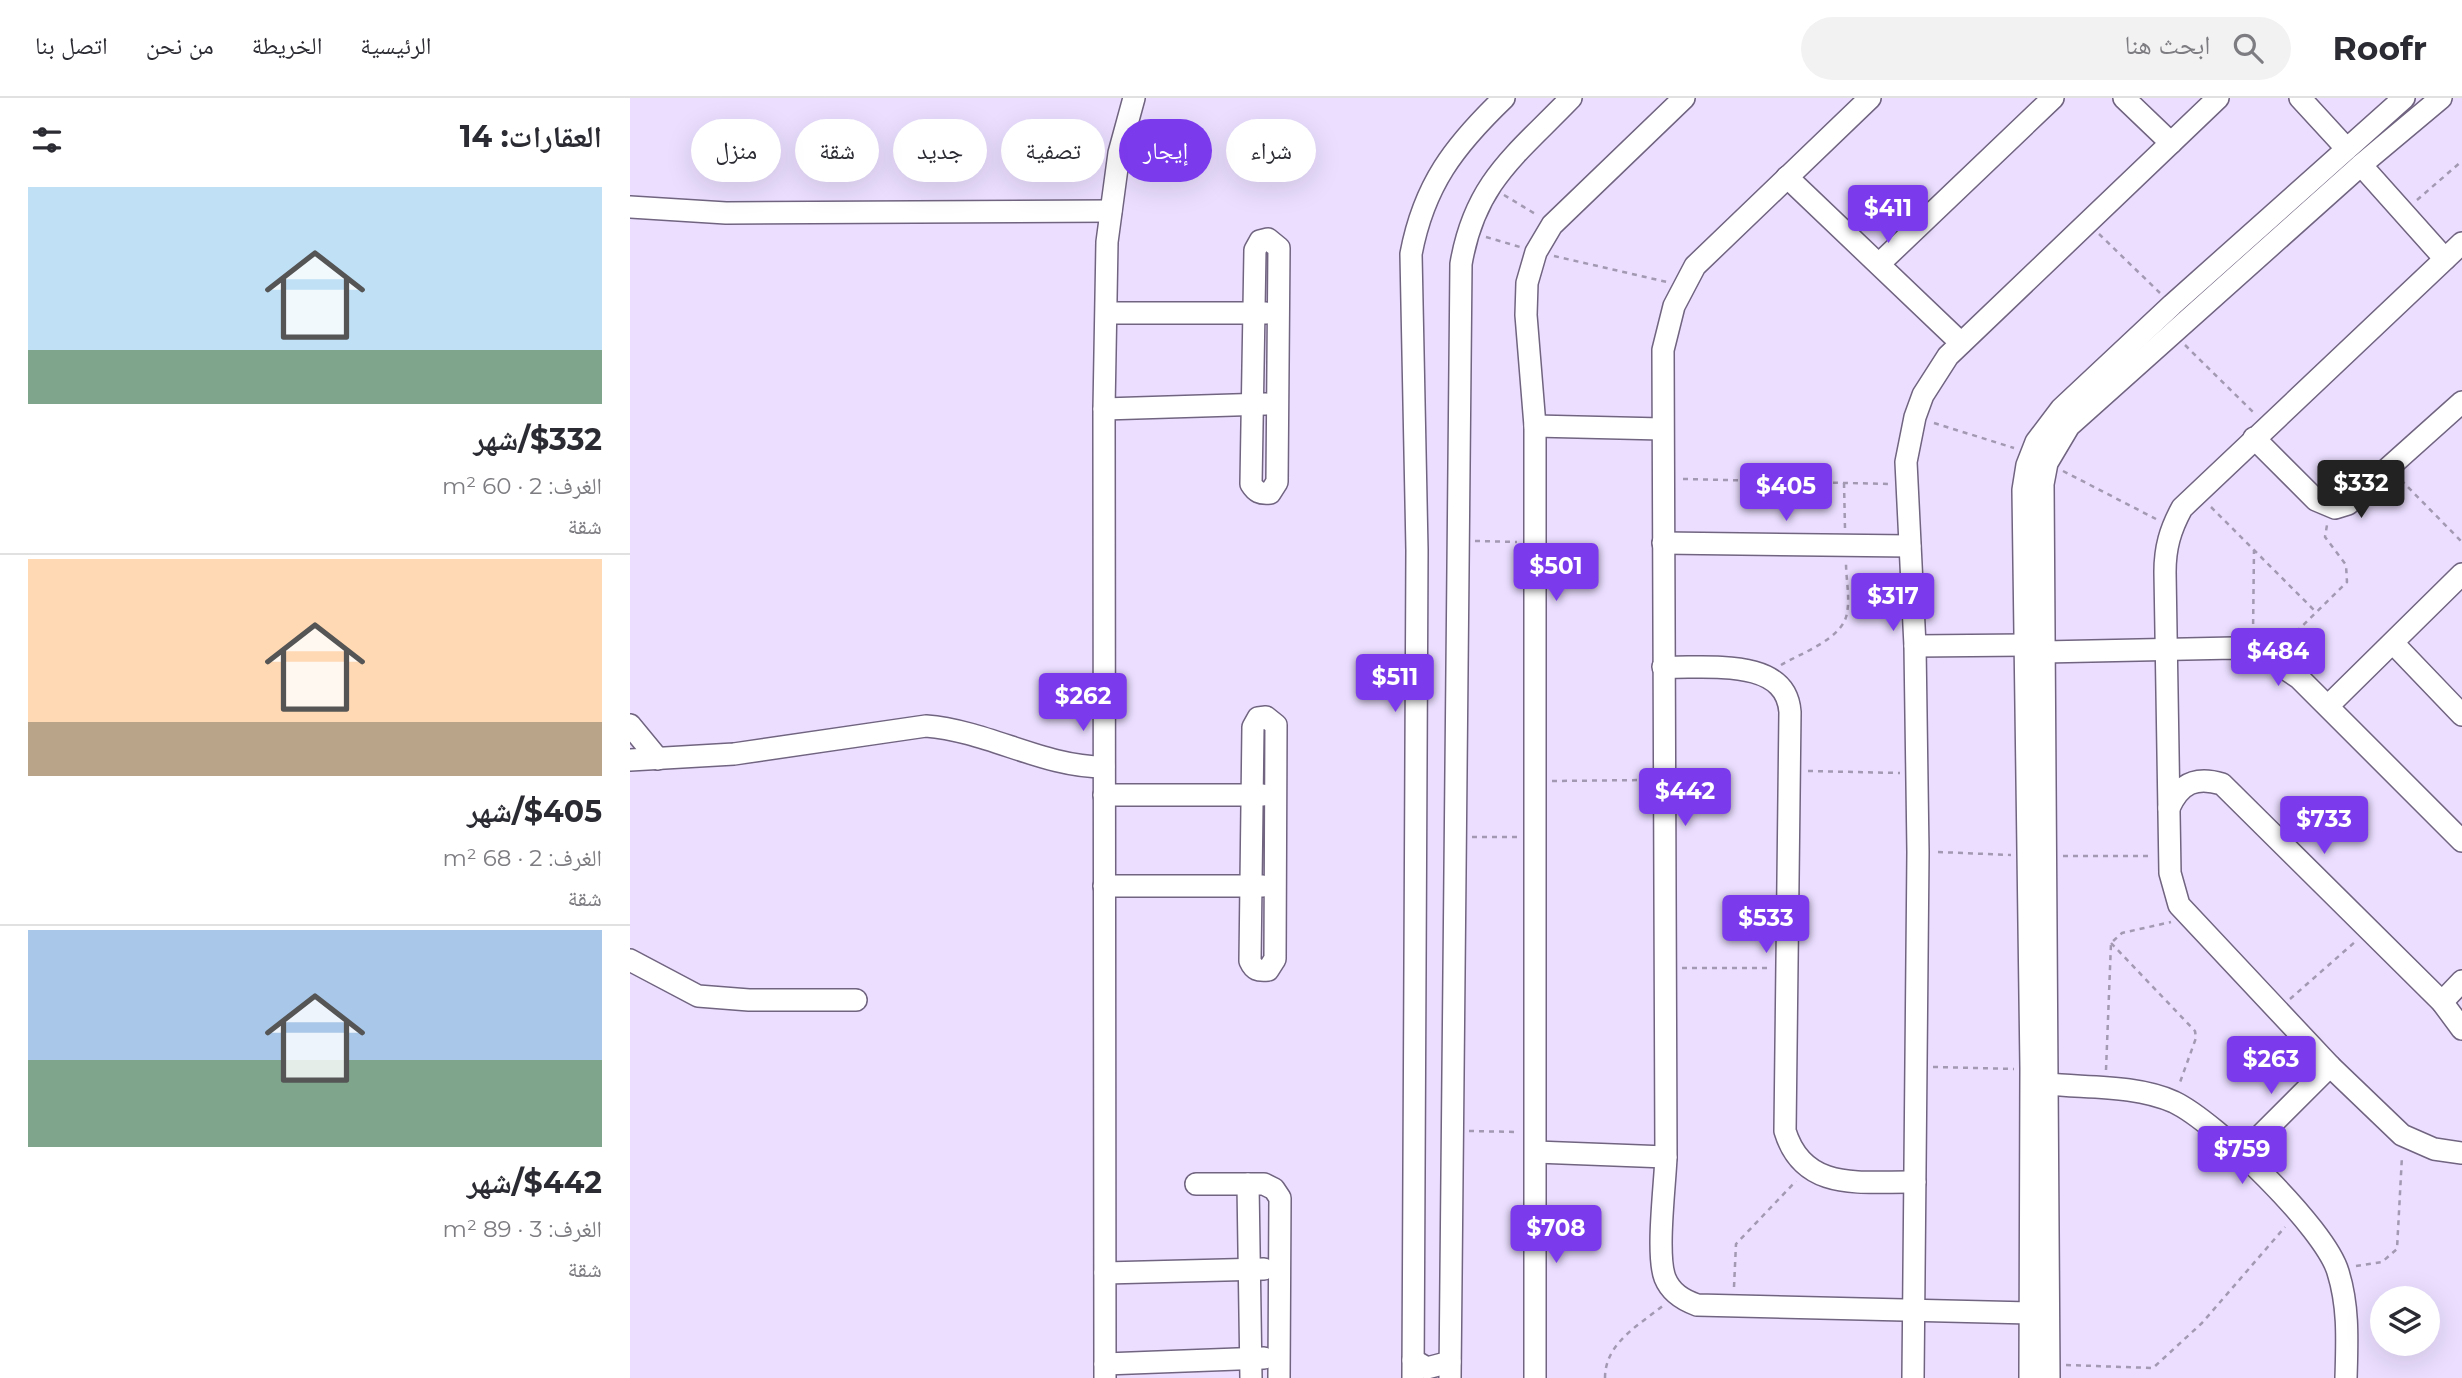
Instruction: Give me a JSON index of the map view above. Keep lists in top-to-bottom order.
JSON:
{
  "page": {
    "header": "Roofr",
    "search": "ابحث هنا",
    "nav": [
      "الرئيسية",
      "الخريطة",
      "من نحن",
      "اتصل بنا"
    ],
    "heading": "العقارات: 14",
    "chip": [
      "شراء",
      "إيجار",
      "تصفية",
      "جديد",
      "شقة",
      "منزل"
    ],
    "list": [
      {
        "name": "$332/شهر",
        "note": "الغرف: 2 · 60 m² · شقة"
      },
      {
        "name": "$405/شهر",
        "note": "الغرف: 2 · 68 m² · شقة"
      },
      {
        "name": "$442/شهر",
        "note": "الغرف: 3 · 89 m² · شقة"
      }
    ],
    "price": [
      "$411",
      "$332",
      "$405",
      "$501",
      "$317",
      "$484",
      "$511",
      "$262",
      "$442",
      "$733",
      "$533",
      "$263",
      "$759",
      "$708"
    ]
  }
}
